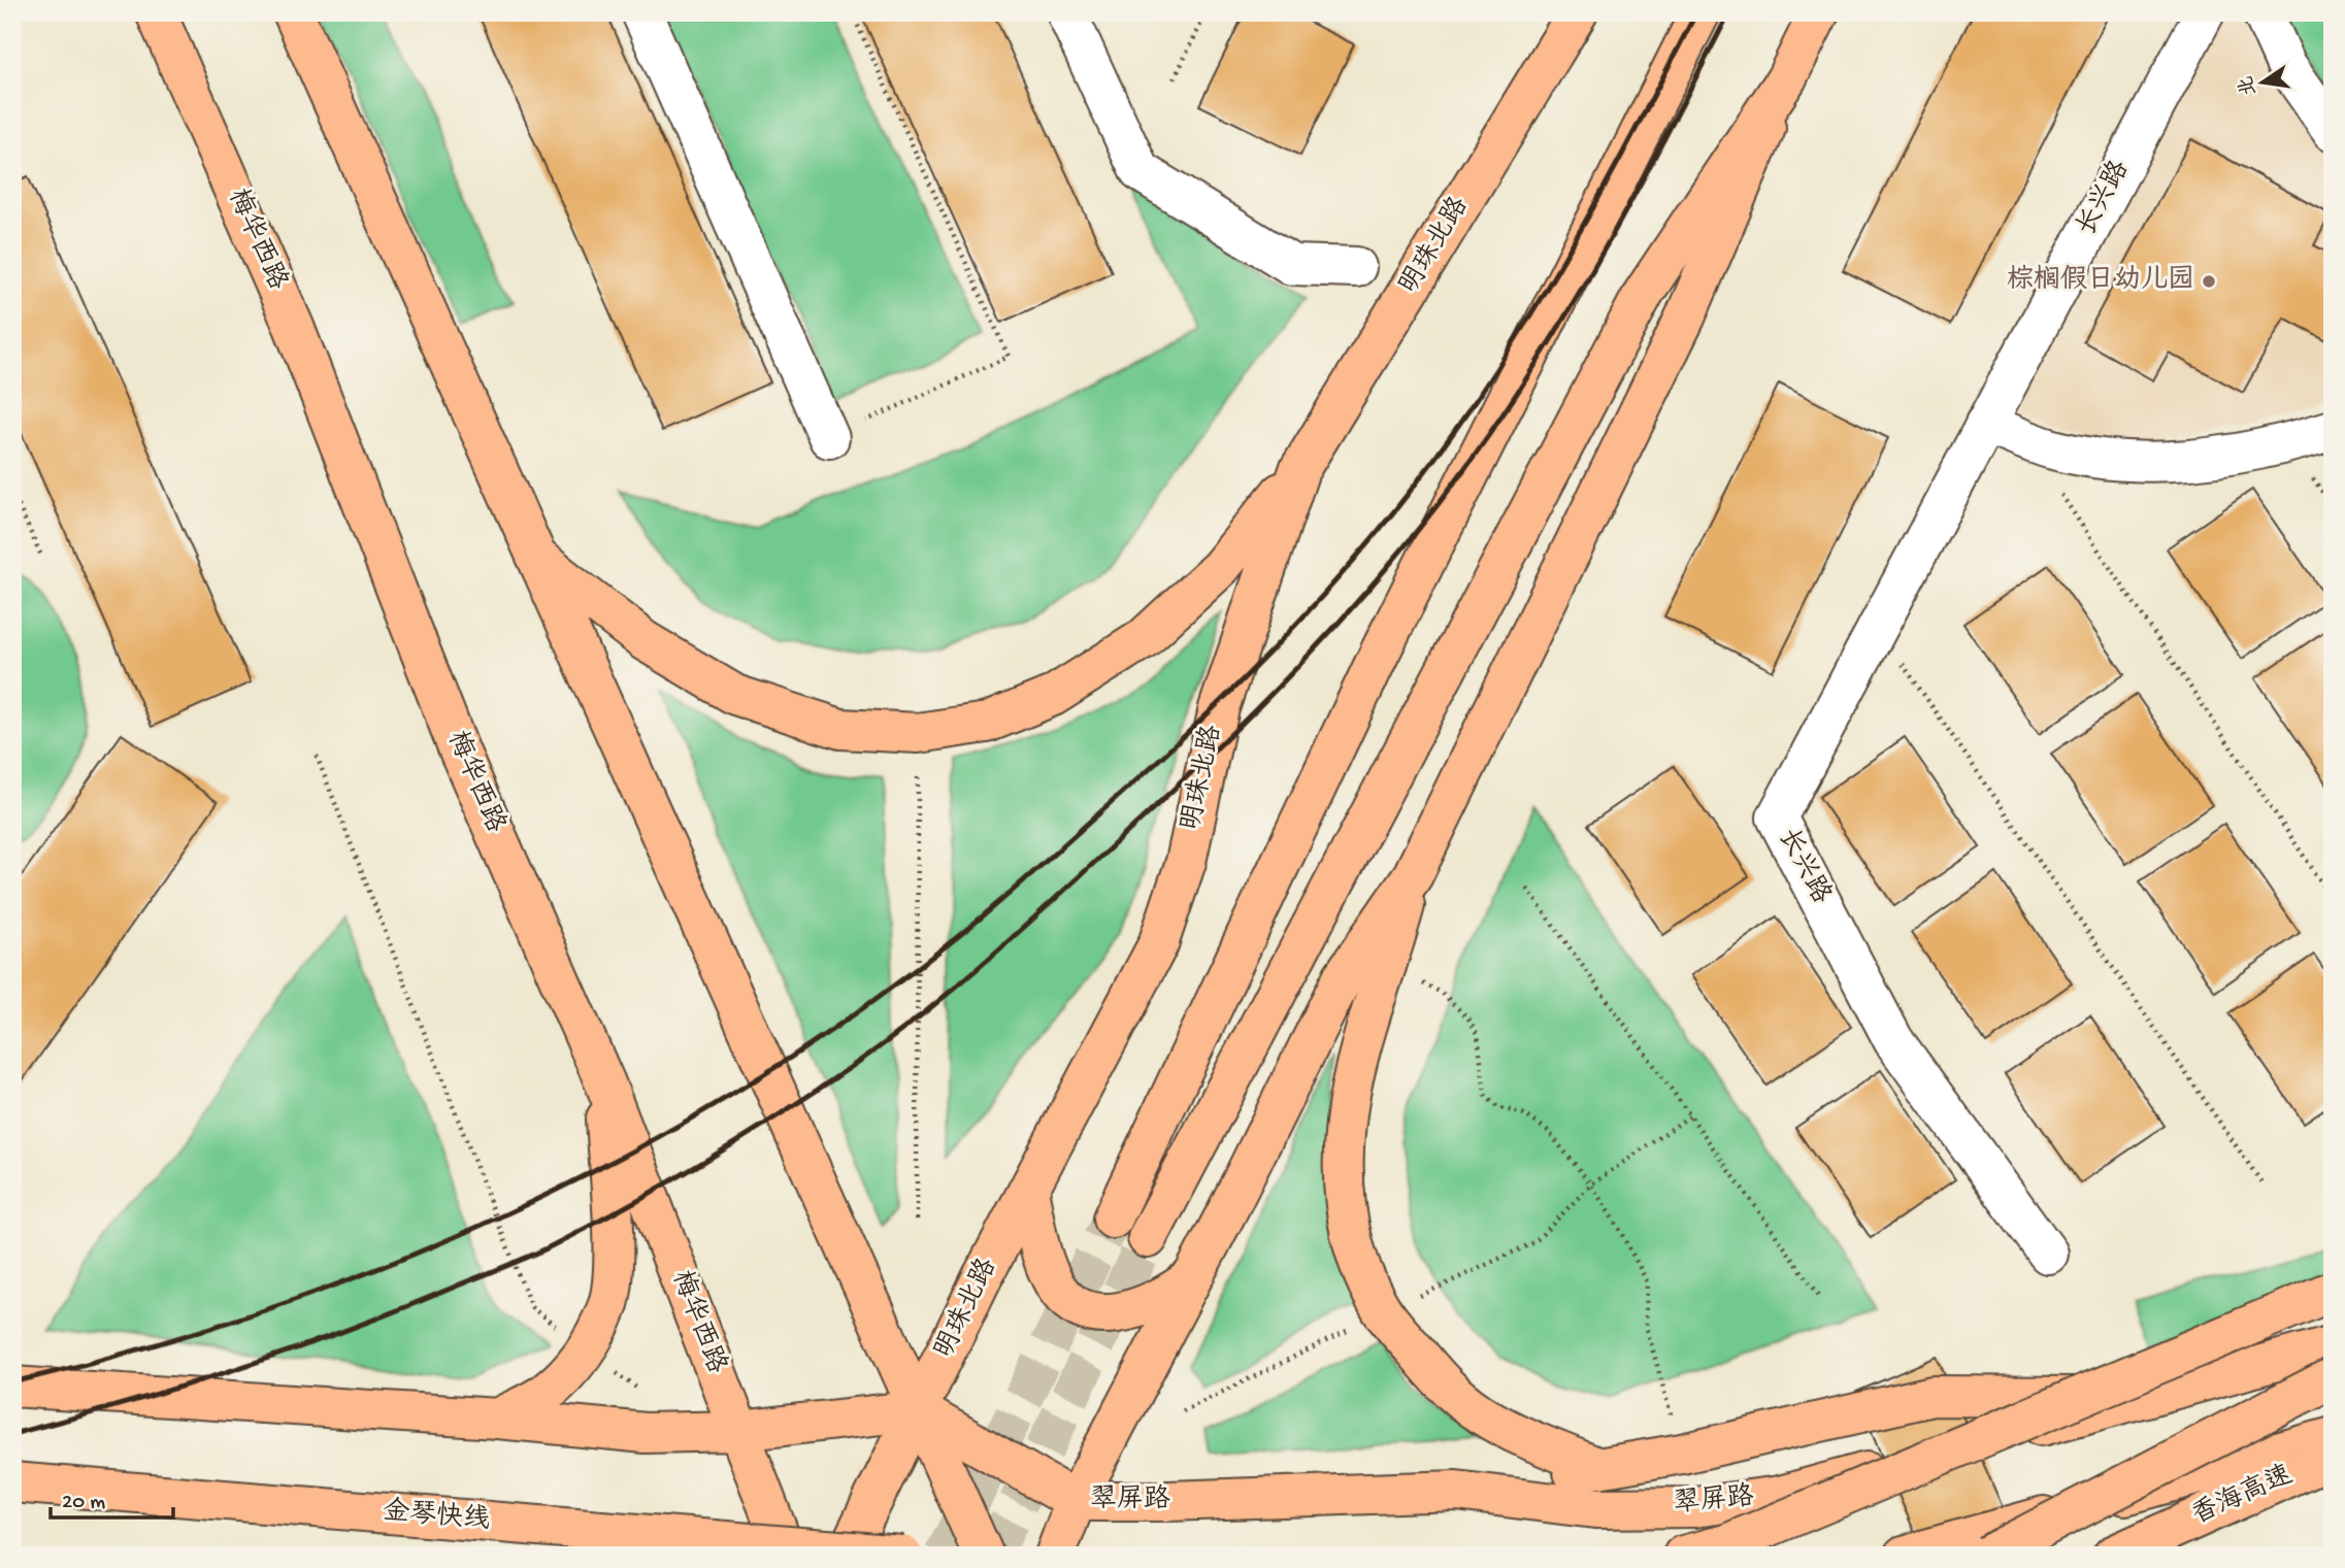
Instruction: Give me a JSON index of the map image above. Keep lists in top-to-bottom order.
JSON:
{
  "streets": {
    "main road": [
      "梅华西路",
      "明珠北路",
      "香海高速",
      "翠屏路",
      "金琴快线"
    ],
    "lane": ["长兴路"]
  },
  "places": ["棕榈假日幼儿园"],
  "scale_bar": "20 m",
  "north": "left"
}
